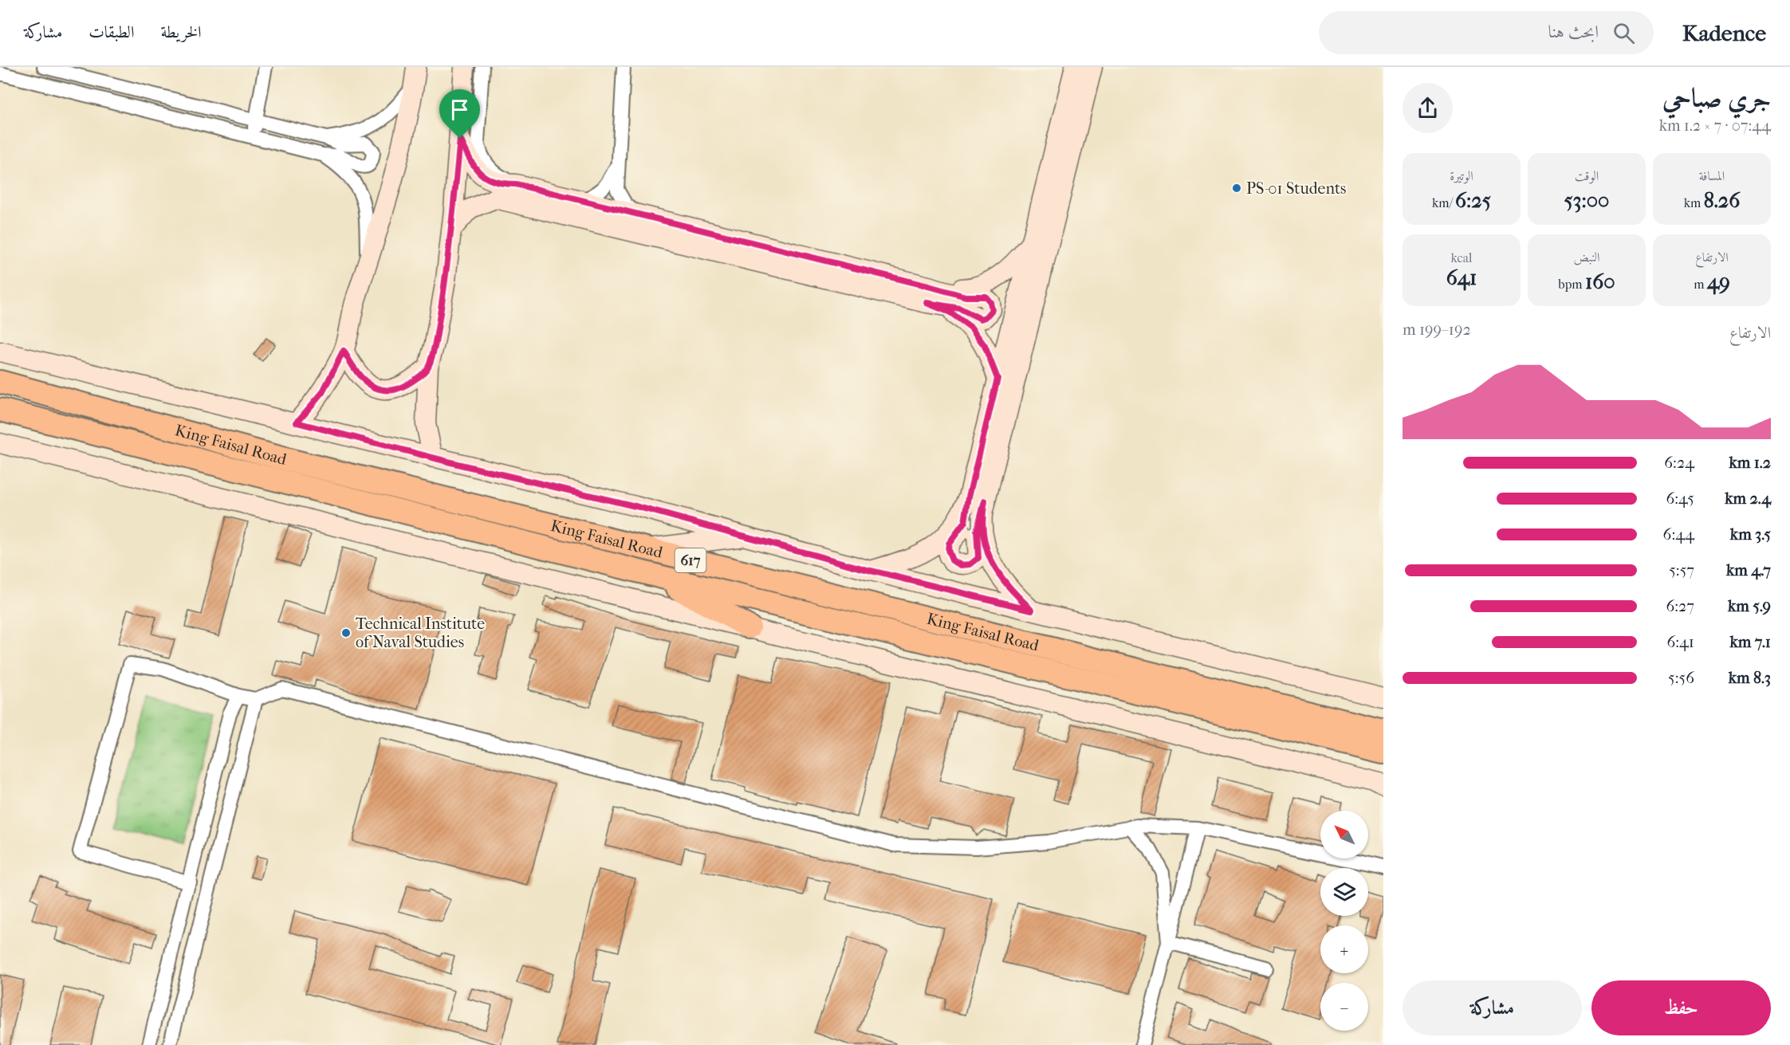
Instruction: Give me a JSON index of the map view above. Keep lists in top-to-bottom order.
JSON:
{
  "streets": {
    "highway": ["King Faisal Road", "617"]
  },
  "places": ["PS-01 Students", "Technical Institute of Naval Studies"],
  "north": "top left",
  "page": {
    "header": "Kadence",
    "search": "ابحث هنا",
    "nav": ["الخريطة", "الطبقات", "مشاركة"],
    "heading": ["جري صباحي", "07:44 · 7 × 1.2 km"],
    "stats": [
      ["المسافة", "8.26 km"],
      ["الوقت", "53:00"],
      ["الوتيرة", "6:25 /km"],
      ["الارتفاع", "49 m"],
      ["النبض", "160 bpm"],
      ["kcal", "641"]
    ],
    "chart": ["الارتفاع", "192–199 m"],
    "list": [
      {
        "name": "1.2 km",
        "note": "6:24"
      },
      {
        "name": "2.4 km",
        "note": "6:45"
      },
      {
        "name": "3.5 km",
        "note": "6:44"
      },
      {
        "name": "4.7 km",
        "note": "5:57"
      },
      {
        "name": "5.9 km",
        "note": "6:27"
      },
      {
        "name": "7.1 km",
        "note": "6:41"
      },
      {
        "name": "8.3 km",
        "note": "5:56"
      }
    ],
    "map_buttons": ["+", "−"],
    "buttons": ["حفظ", "مشاركة"]
  }
}
